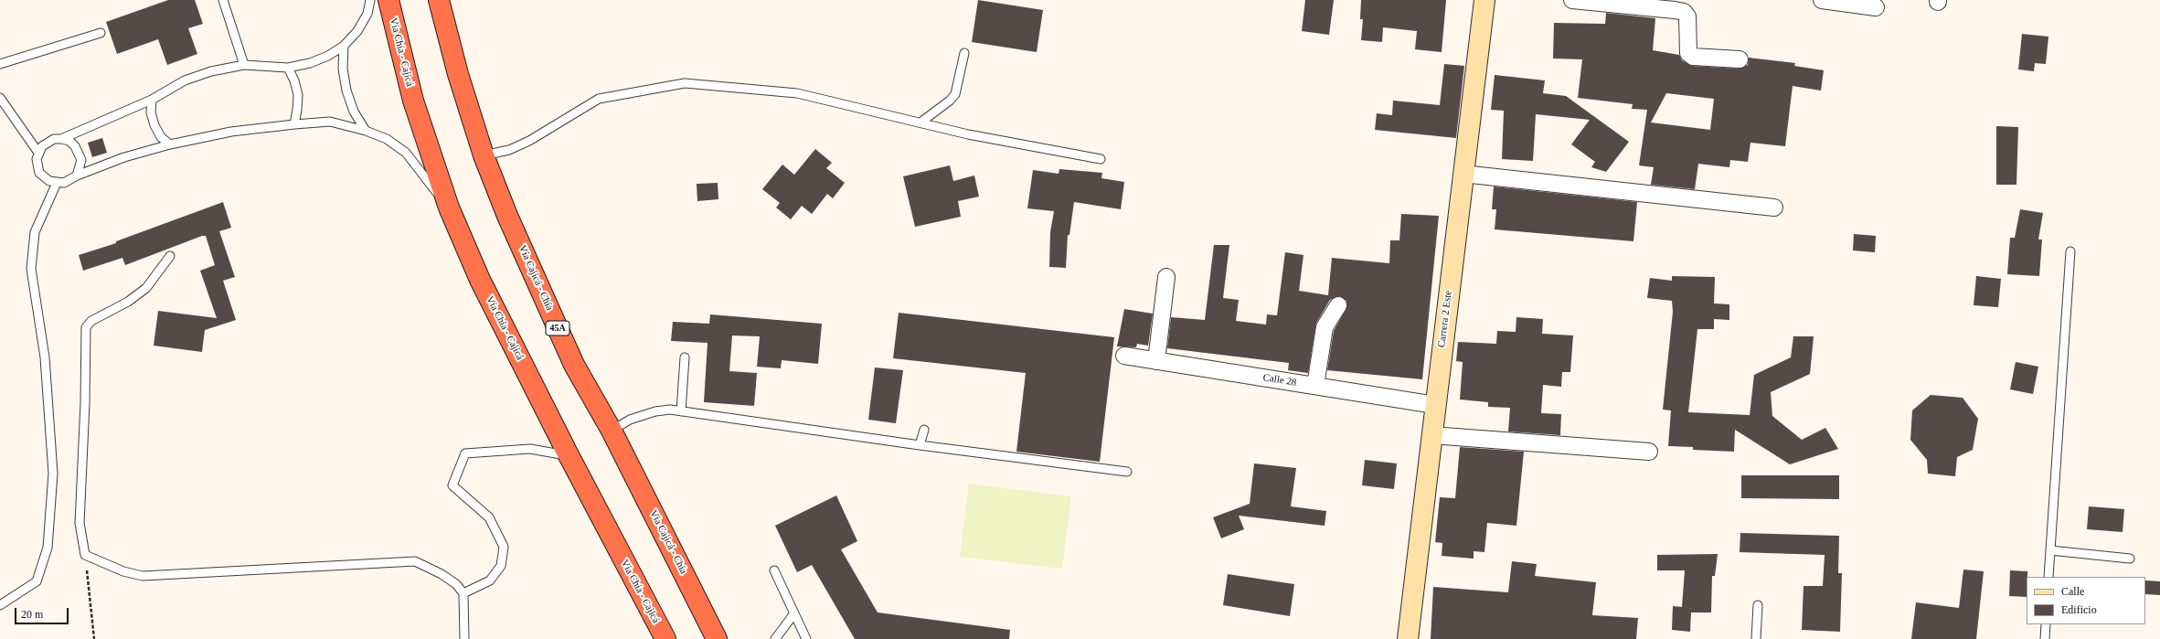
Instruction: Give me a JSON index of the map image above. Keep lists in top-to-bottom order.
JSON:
{
  "streets": {
    "highway": ["Vía Chía - Cajicá", "Vía Cajicá - Chía", "45A"],
    "street": ["Carrera 2 Este", "Calle 28"]
  },
  "crossings": [
    ["Carrera 2 Este", "Calle 28"]
  ],
  "legend": ["Calle", "Edificio"],
  "scale_bar": "20 m"
}
